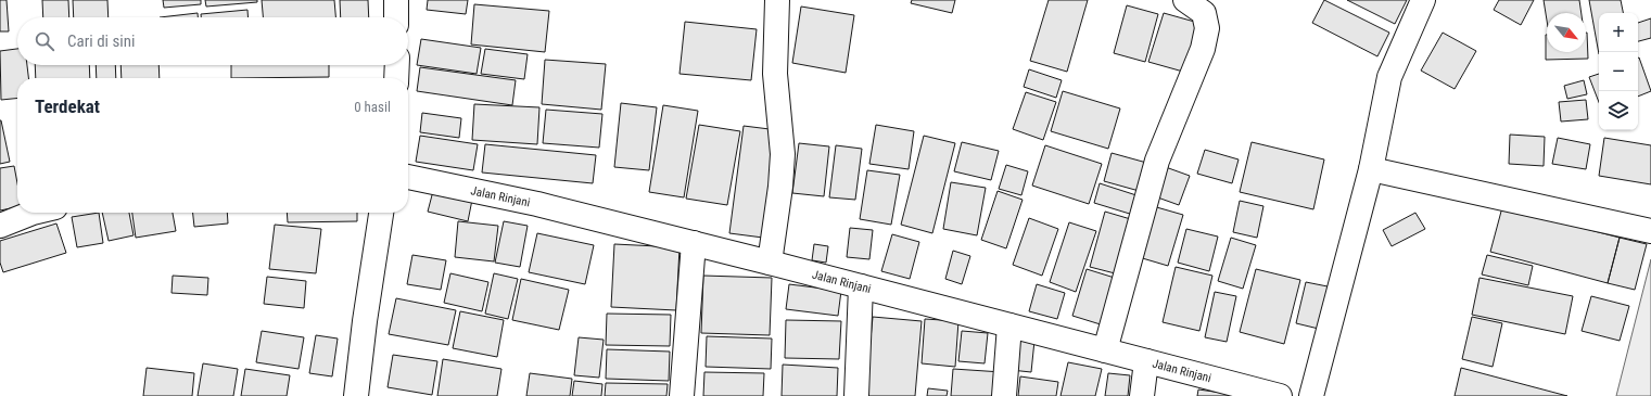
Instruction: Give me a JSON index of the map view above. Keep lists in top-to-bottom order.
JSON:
{
  "streets": {
    "street": ["Jalan Rinjani"]
  },
  "north": "bottom right",
  "page": {
    "map_buttons": ["+", "−"],
    "search": "Cari di sini",
    "heading": ["Terdekat", "0 hasil"]
  }
}
